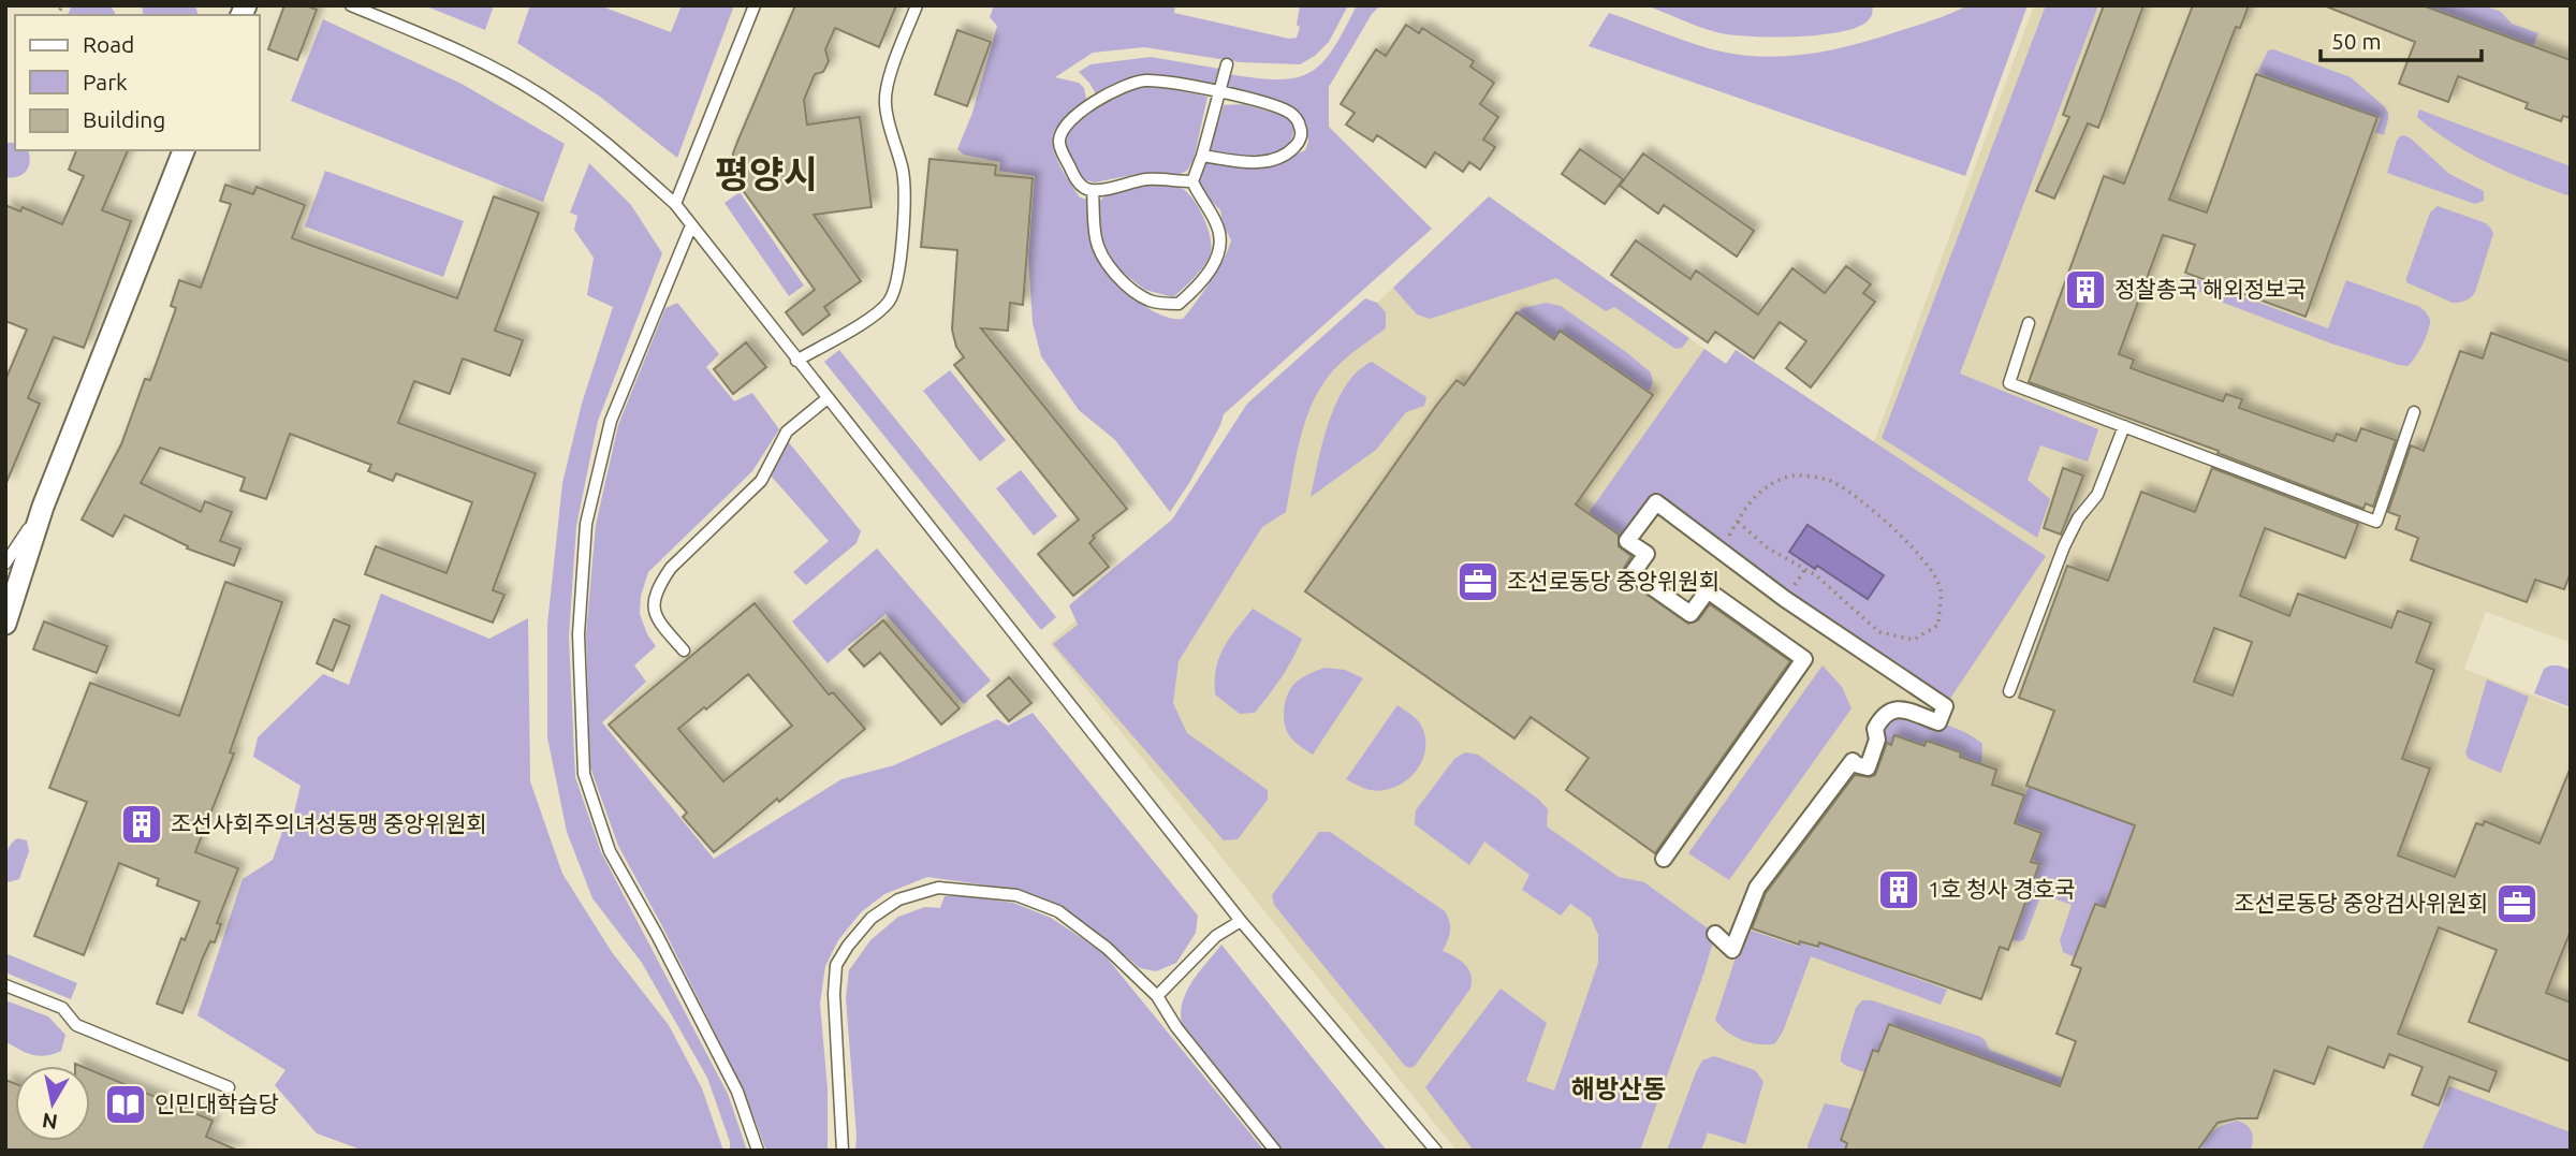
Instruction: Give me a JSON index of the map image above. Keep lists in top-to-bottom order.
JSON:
{
  "districts": ["평양시", "해방산동"],
  "places": {
    "building": ["정찰총국 해외정보국", "조선사회주의녀성동맹 중앙위원회", "1호 청사 경호국"],
    "office": ["조선로동당 중앙위원회", "조선로동당 중앙검사위원회"],
    "library": ["인민대학습당"]
  },
  "legend": ["Road", "Park", "Building"],
  "scale_bar": "50 m",
  "north": "bottom"
}
